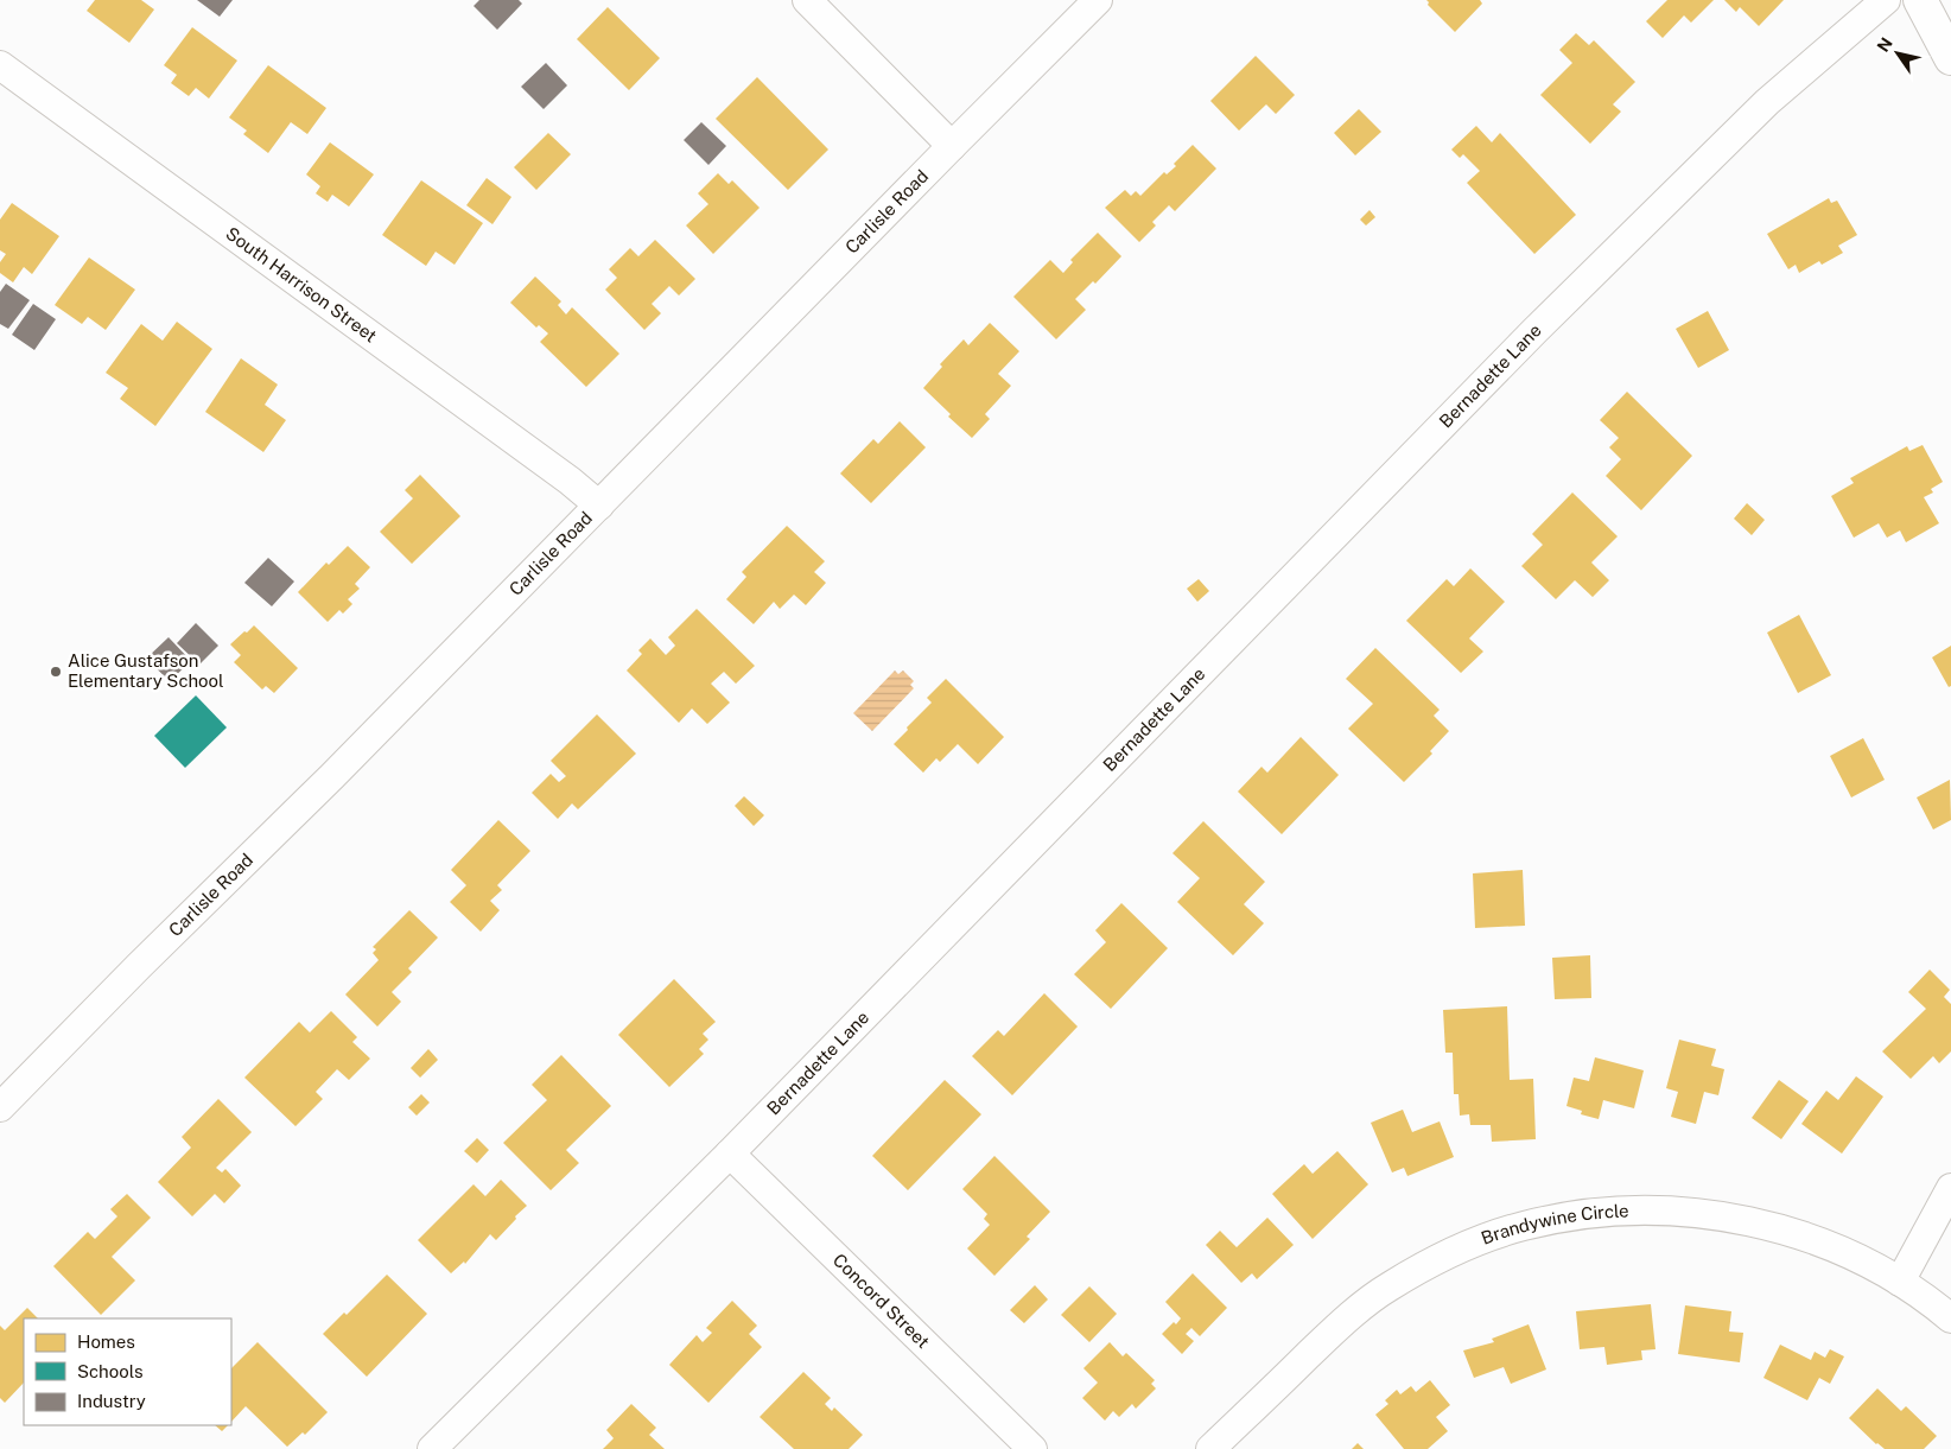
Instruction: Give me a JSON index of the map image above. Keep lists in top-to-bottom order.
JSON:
{
  "streets": {
    "street": [
      "Carlisle Road",
      "South Harrison Street",
      "Bernadette Lane",
      "Brandywine Circle",
      "Concord Street"
    ]
  },
  "crossings": [
    ["Carlisle Road", "South Harrison Street"],
    ["Bernadette Lane", "Concord Street"]
  ],
  "places": ["Alice Gustafson Elementary School"],
  "legend": ["Homes", "Schools", "Industry"],
  "north": "top left"
}
